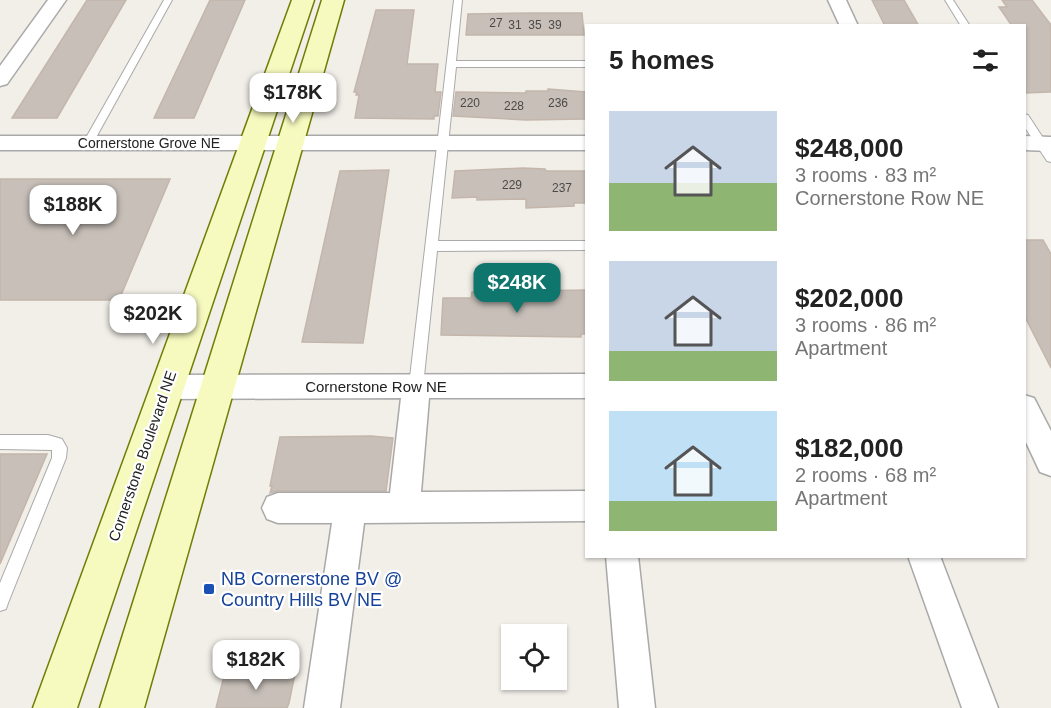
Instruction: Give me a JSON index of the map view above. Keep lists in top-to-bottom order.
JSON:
{
  "streets": {
    "street": ["Cornerstone Grove NE", "Cornerstone Row NE", "Cornerstone Boulevard NE"]
  },
  "crossings": [
    ["Cornerstone Grove NE", "Cornerstone Boulevard NE"],
    ["Cornerstone Row NE", "Cornerstone Boulevard NE"]
  ],
  "places": {
    "transit": ["NB Cornerstone BV @ Country Hills BV NE"]
  },
  "house_numbers": [
    "27",
    "31",
    "35",
    "39",
    "220",
    "236",
    "228",
    "229",
    "237"
  ],
  "page": {
    "heading": "5 homes",
    "price": [
      "$178K",
      "$188K",
      "$248K",
      "$202K",
      "$182K"
    ],
    "list": [
      {
        "name": "$248,000",
        "note": "3 rooms · 83 m² · Cornerstone Row NE"
      },
      {
        "name": "$202,000",
        "note": "3 rooms · 86 m² · Apartment"
      },
      {
        "name": "$182,000",
        "note": "2 rooms · 68 m² · Apartment"
      }
    ]
  }
}
